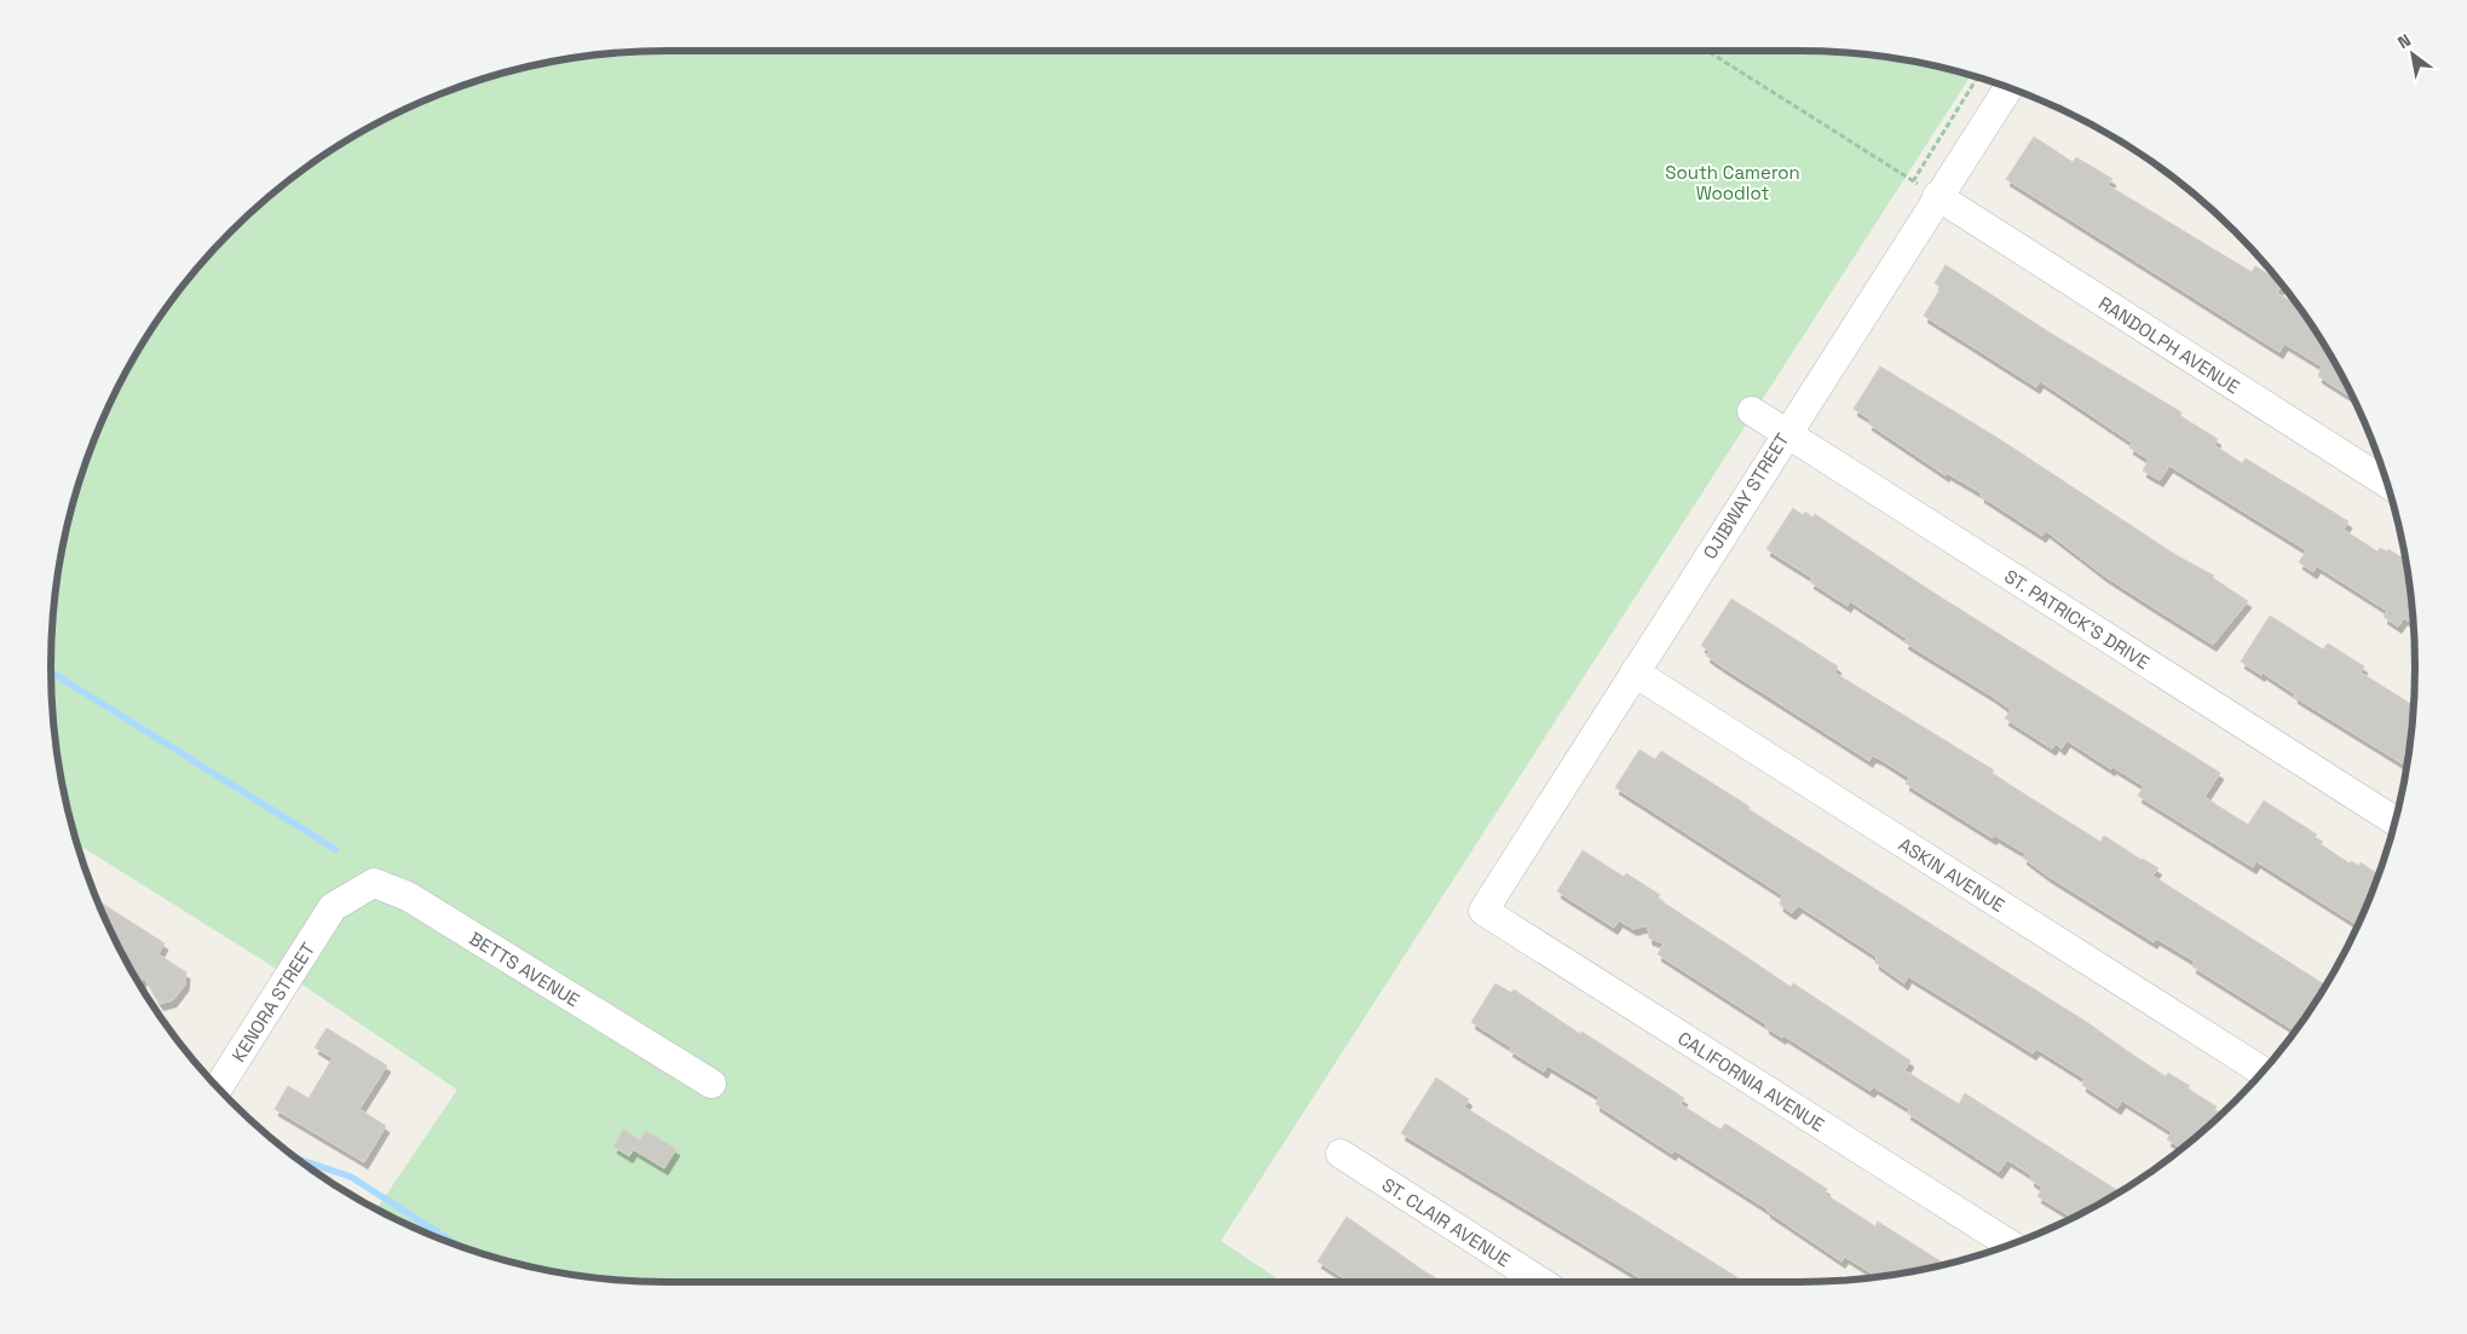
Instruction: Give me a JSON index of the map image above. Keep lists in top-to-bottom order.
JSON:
{
  "streets": {
    "street": [
      "RANDOLPH AVENUE",
      "OJIBWAY STREET",
      "ST. PATRICK'S DRIVE",
      "ASKIN AVENUE",
      "BETTS AVENUE",
      "KENORA STREET",
      "CALIFORNIA AVENUE",
      "ST. CLAIR AVENUE"
    ]
  },
  "crossings": [
    ["RANDOLPH AVENUE", "OJIBWAY STREET"],
    ["OJIBWAY STREET", "ST. PATRICK'S DRIVE"],
    ["OJIBWAY STREET", "ASKIN AVENUE"],
    ["OJIBWAY STREET", "CALIFORNIA AVENUE"],
    ["BETTS AVENUE", "KENORA STREET"]
  ],
  "parks": ["South Cameron Woodlot"],
  "north": "top left"
}
